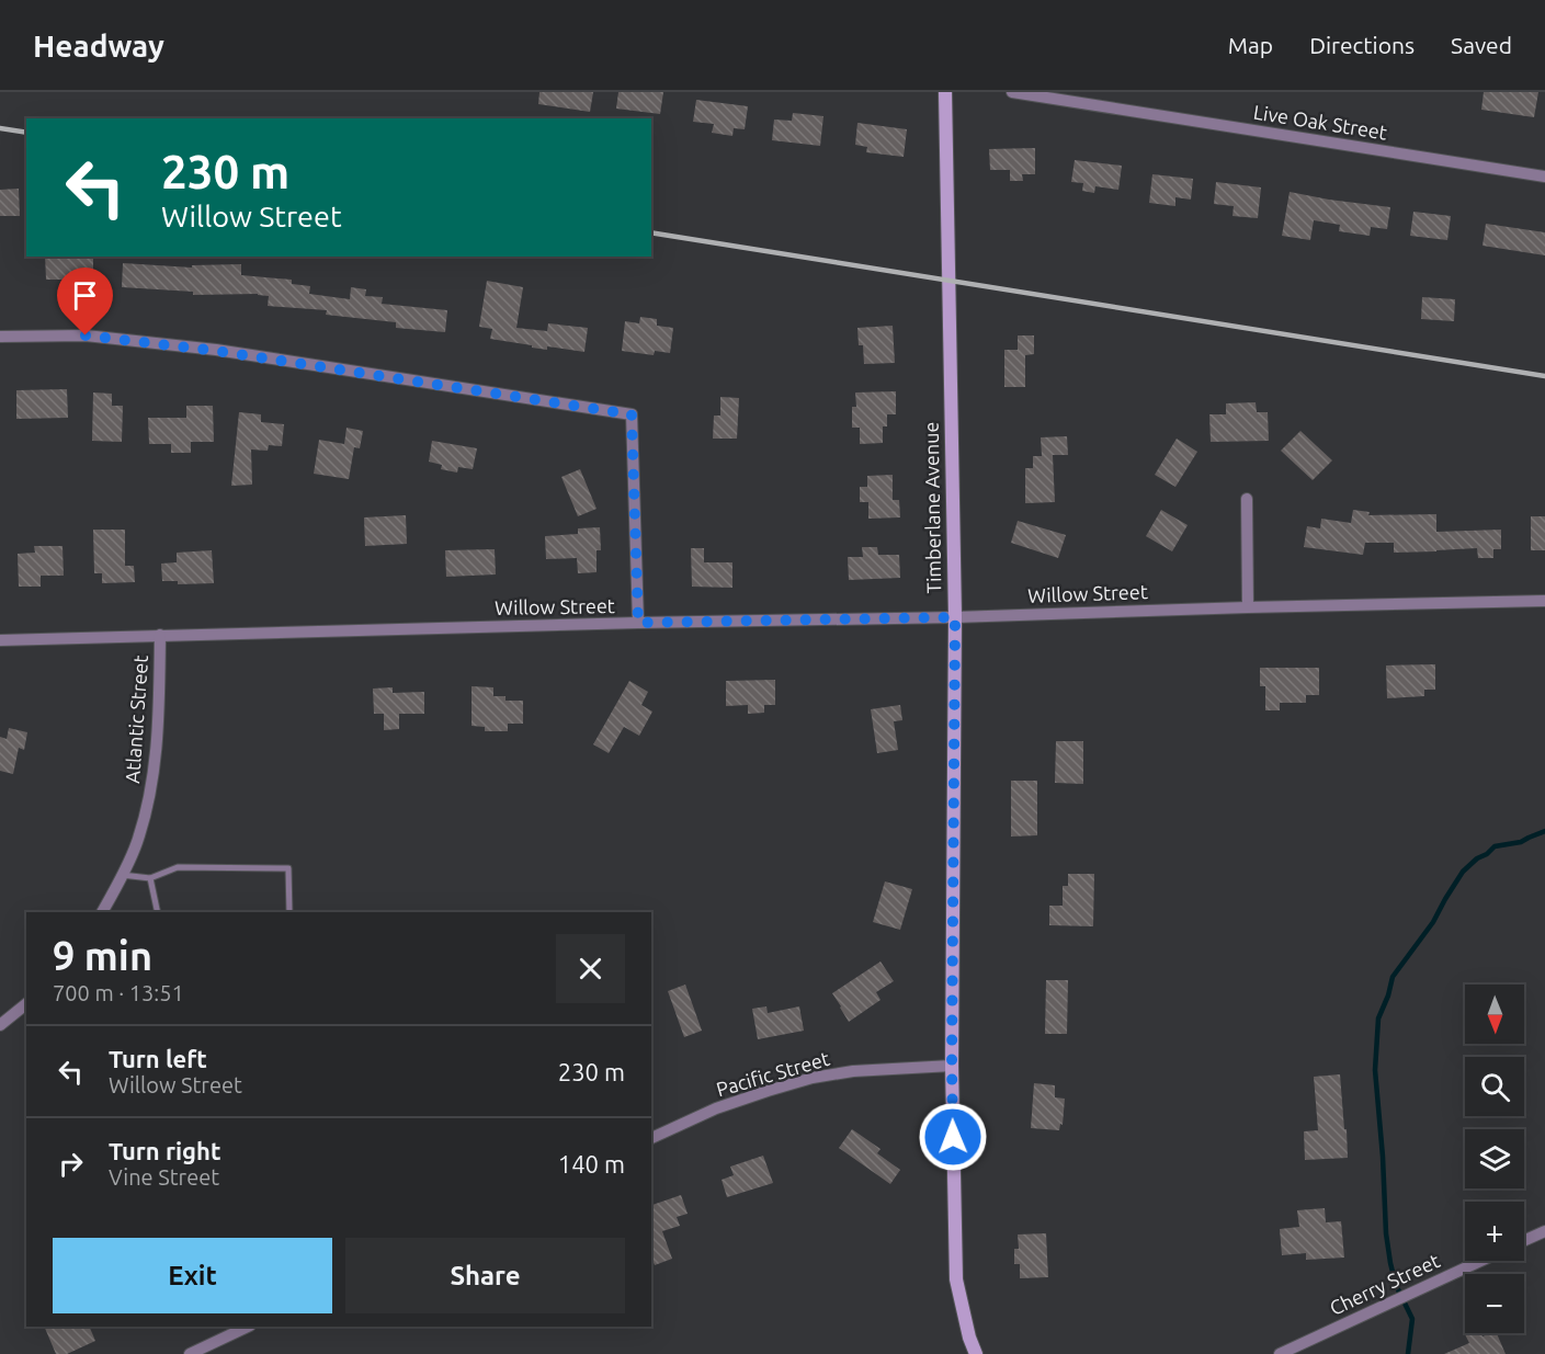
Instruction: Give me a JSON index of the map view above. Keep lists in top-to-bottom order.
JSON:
{
  "streets": {
    "street": [
      "Live Oak Street",
      "Timberlane Avenue",
      "Willow Street",
      "Atlantic Street",
      "Pacific Street",
      "Cherry Street"
    ]
  },
  "crossings": [
    ["Timberlane Avenue", "Willow Street"],
    ["Timberlane Avenue", "Pacific Street"],
    ["Willow Street", "Atlantic Street"]
  ],
  "north": "bottom",
  "page": {
    "header": "Headway",
    "nav": ["Map", "Directions", "Saved"],
    "turn": ["230 m", "Willow Street"],
    "heading": ["9 min", "700 m · 13:51"],
    "map_buttons": ["+", "−"],
    "list": [
      {
        "name": "Turn left",
        "note": "Willow Street",
        "value": "230 m"
      },
      {
        "name": "Turn right",
        "note": "Vine Street",
        "value": "140 m"
      }
    ],
    "buttons": ["Exit", "Share"]
  }
}
